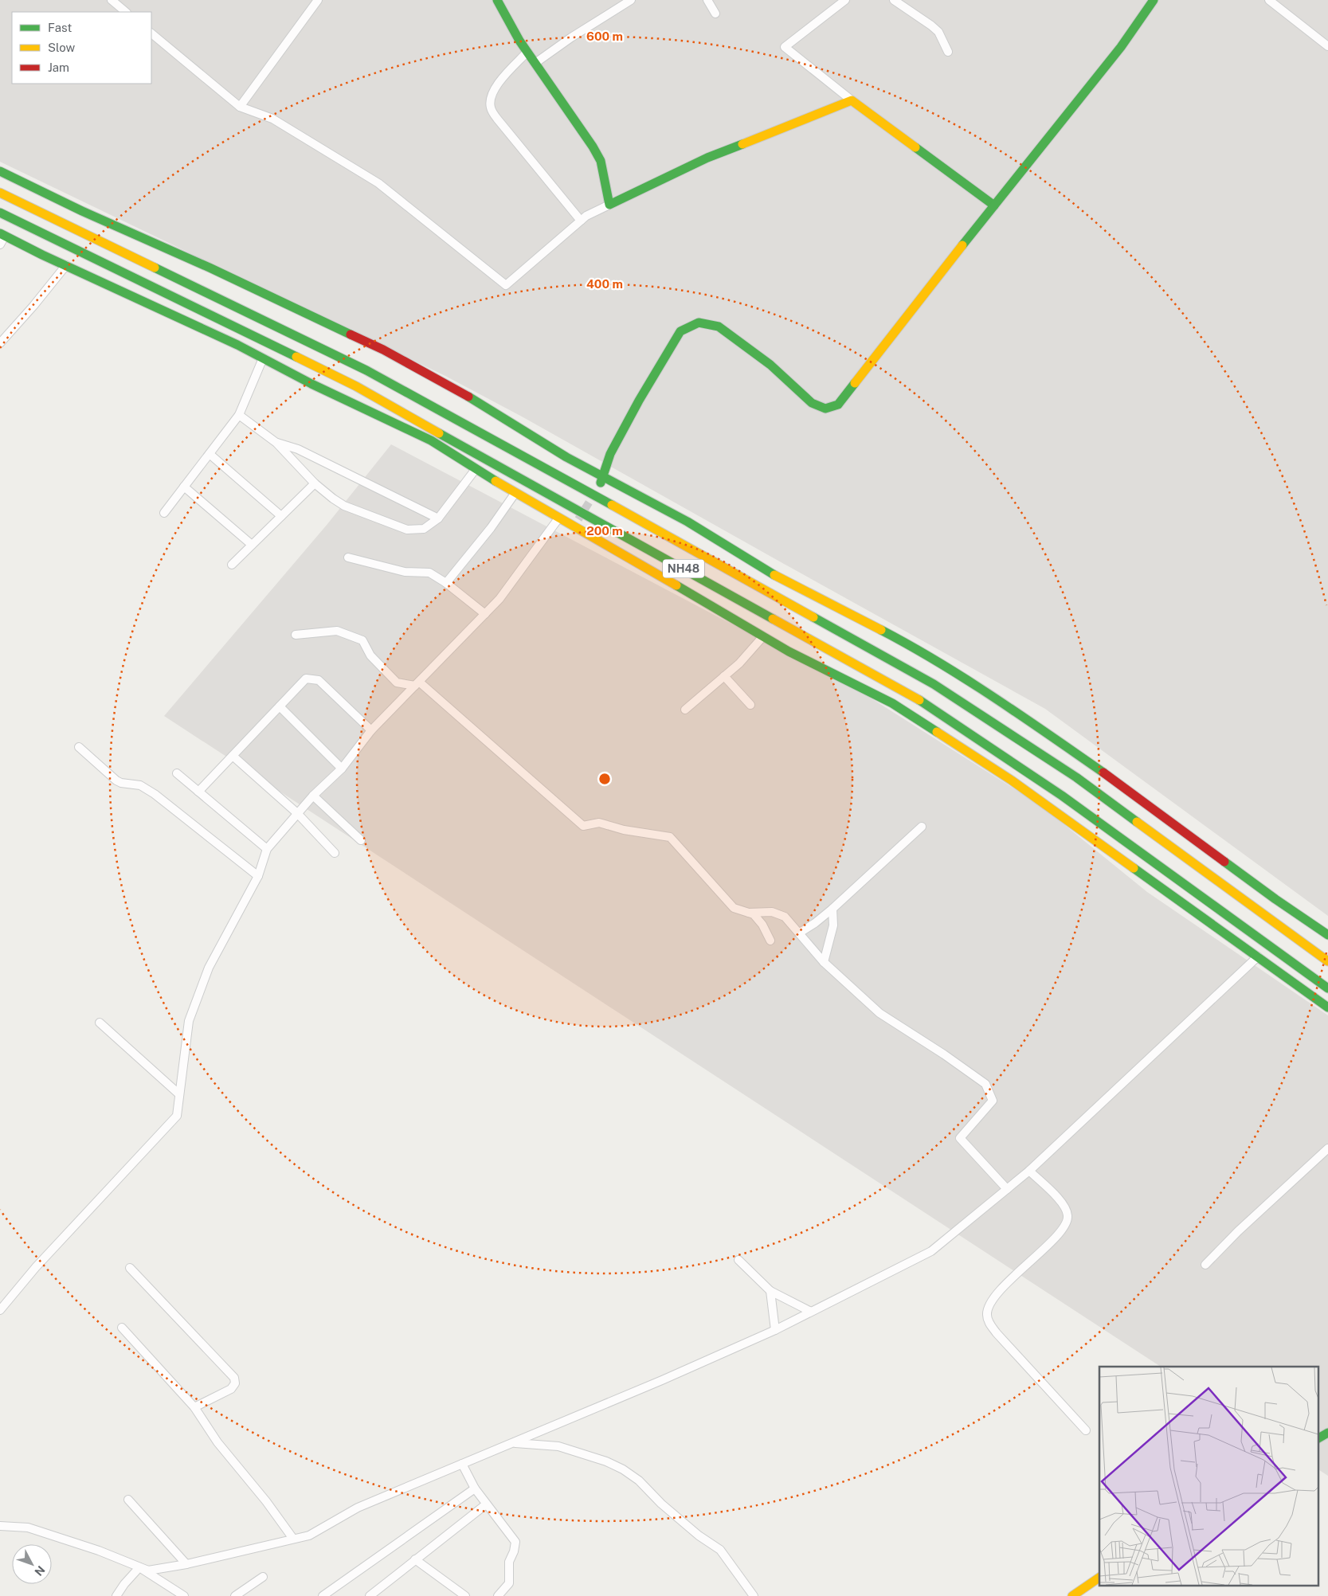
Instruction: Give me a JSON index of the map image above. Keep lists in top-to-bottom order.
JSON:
{
  "streets": {
    "main road": ["NH48"]
  },
  "legend": ["Fast", "Slow", "Jam"],
  "north": "bottom right",
  "rings": ["600 m", "400 m", "200 m"]
}
